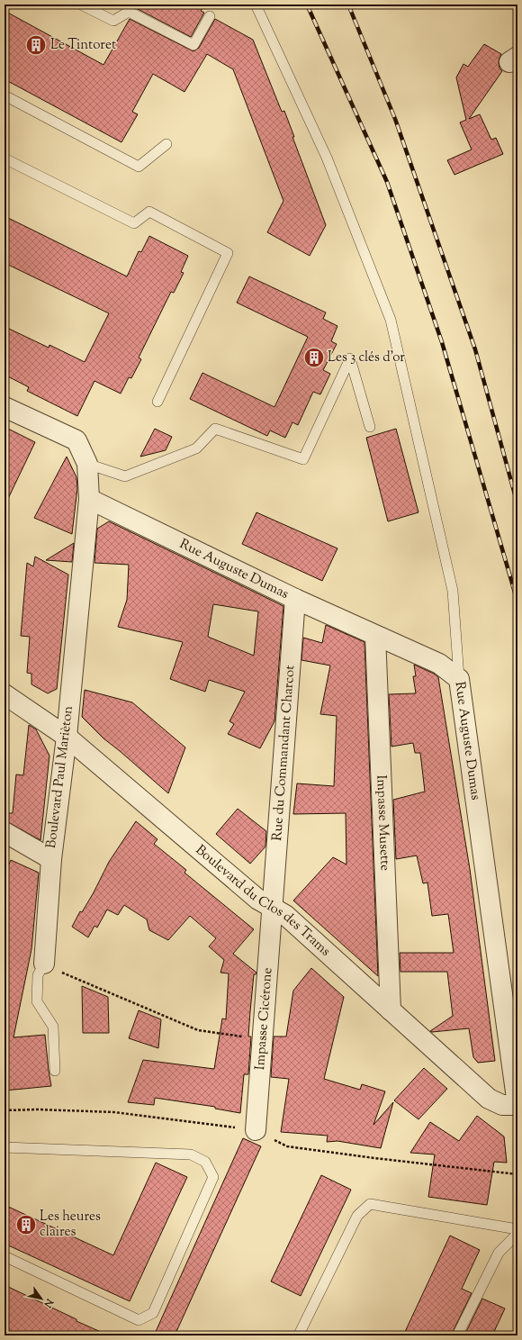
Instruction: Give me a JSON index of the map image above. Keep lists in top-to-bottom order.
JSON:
{
  "streets": {
    "street": [
      "Rue Auguste Dumas",
      "Rue du Commandant Charcot",
      "Boulevard Paul Marièton",
      "Impasse Musette",
      "Boulevard du Clos des Trams",
      "Impasse Cicérone"
    ]
  },
  "crossings": [
    ["Rue Auguste Dumas", "Rue du Commandant Charcot"],
    ["Rue Auguste Dumas", "Boulevard Paul Marièton"],
    ["Rue Auguste Dumas", "Impasse Musette"],
    ["Rue Auguste Dumas", "Boulevard du Clos des Trams"],
    ["Rue du Commandant Charcot", "Boulevard du Clos des Trams"],
    ["Rue du Commandant Charcot", "Impasse Cicérone"],
    ["Boulevard Paul Marièton", "Boulevard du Clos des Trams"],
    ["Impasse Musette", "Boulevard du Clos des Trams"],
    ["Boulevard du Clos des Trams", "Impasse Cicérone"]
  ],
  "places": {
    "building": ["Le Tintoret", "Les 3 clés d'or", "Les heures claires"]
  },
  "north": "bottom right"
}
